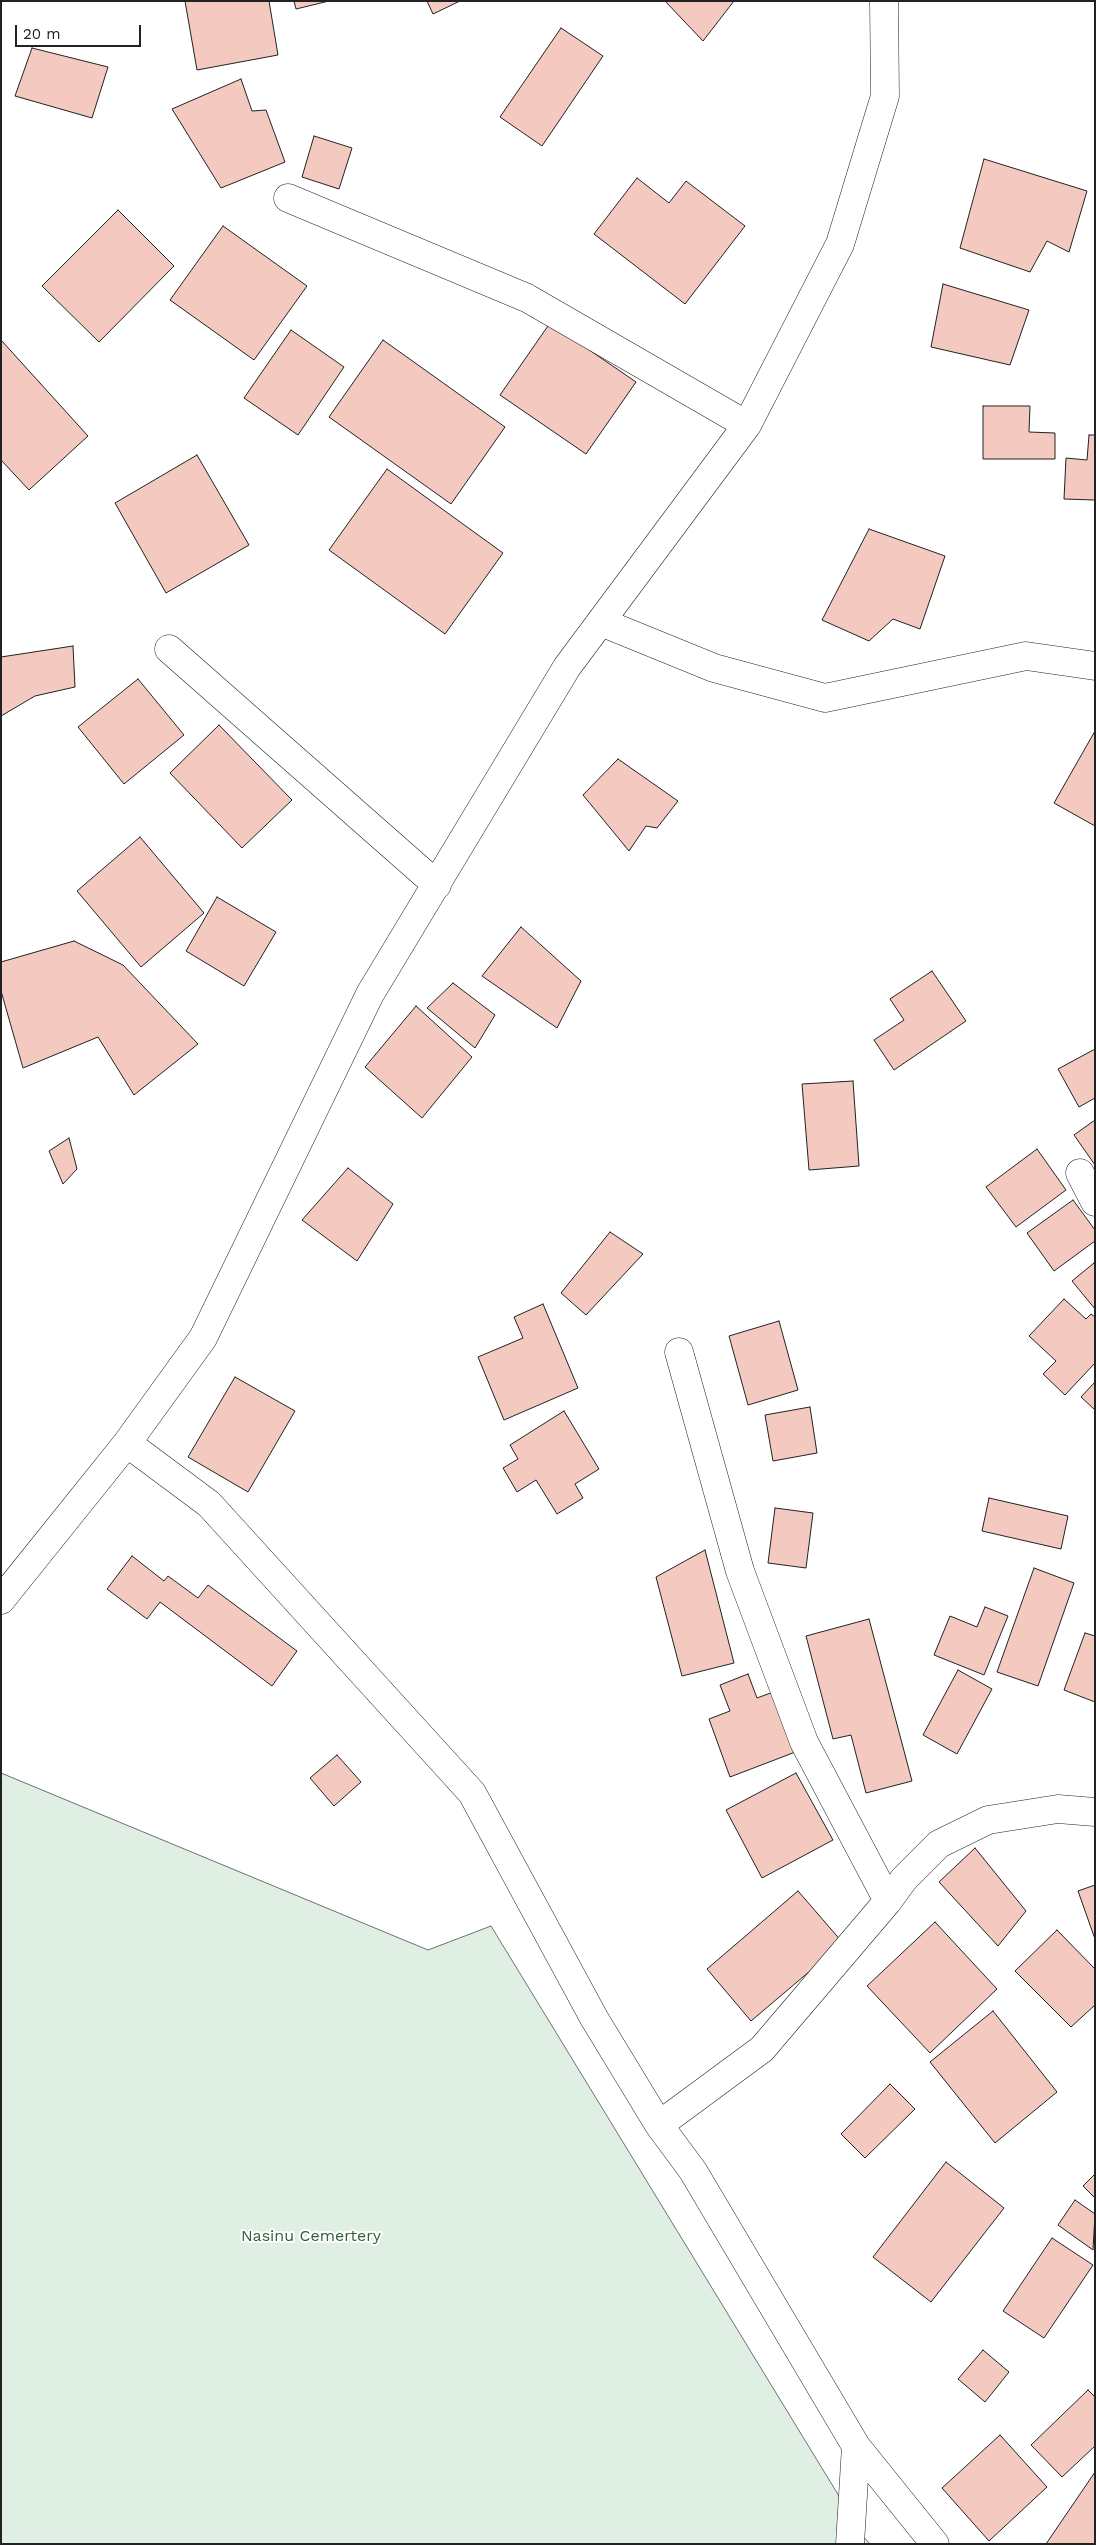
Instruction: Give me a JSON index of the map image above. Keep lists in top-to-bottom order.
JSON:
{
  "parks": ["Nasinu Cemertery"],
  "scale_bar": "20 m"
}
